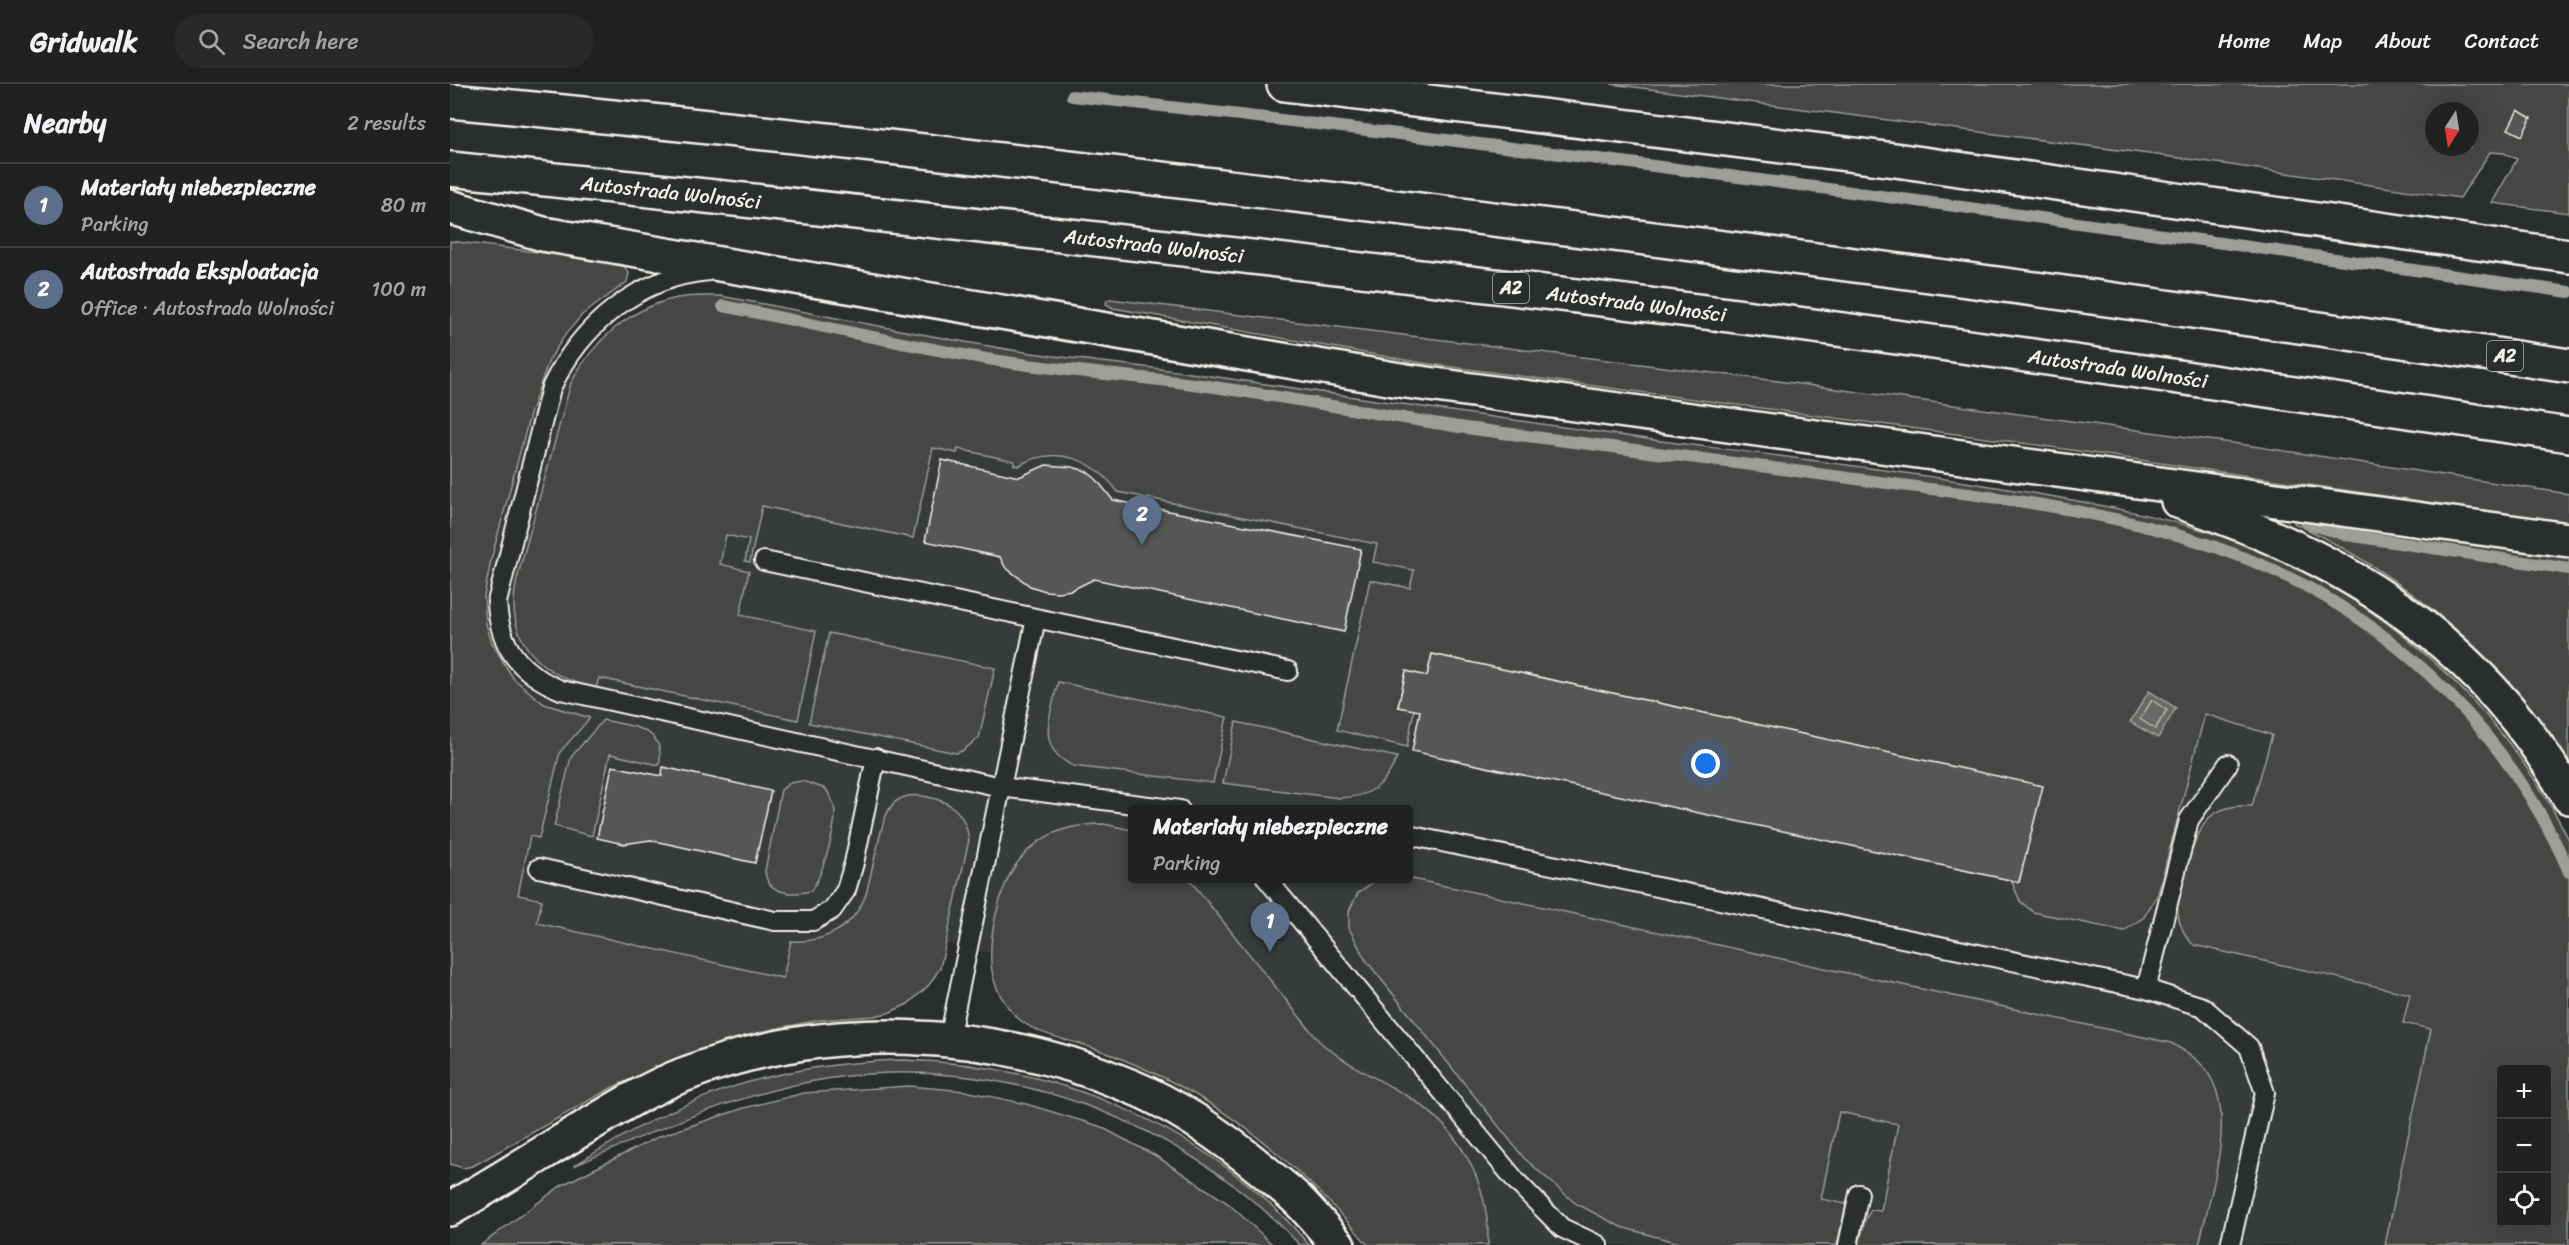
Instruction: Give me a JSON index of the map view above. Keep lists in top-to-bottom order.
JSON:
{
  "streets": {
    "main road": ["Autostrada Wolności", "A2"]
  },
  "north": "bottom",
  "page": {
    "header": "Gridwalk",
    "search": "Search here",
    "nav": [
      "Home",
      "Map",
      "About",
      "Contact"
    ],
    "heading": ["Nearby", "2 results"],
    "list": [
      {
        "mark": "1",
        "name": "Materiały niebezpieczne",
        "note": "Parking",
        "value": "80 m"
      },
      {
        "mark": "2",
        "name": "Autostrada Eksploatacja",
        "note": "Office · Autostrada Wolności",
        "value": "100 m"
      }
    ],
    "pins": ["2", "1"],
    "popup": ["Materiały niebezpieczne", "Parking"],
    "map_buttons": ["+", "−"]
  }
}
